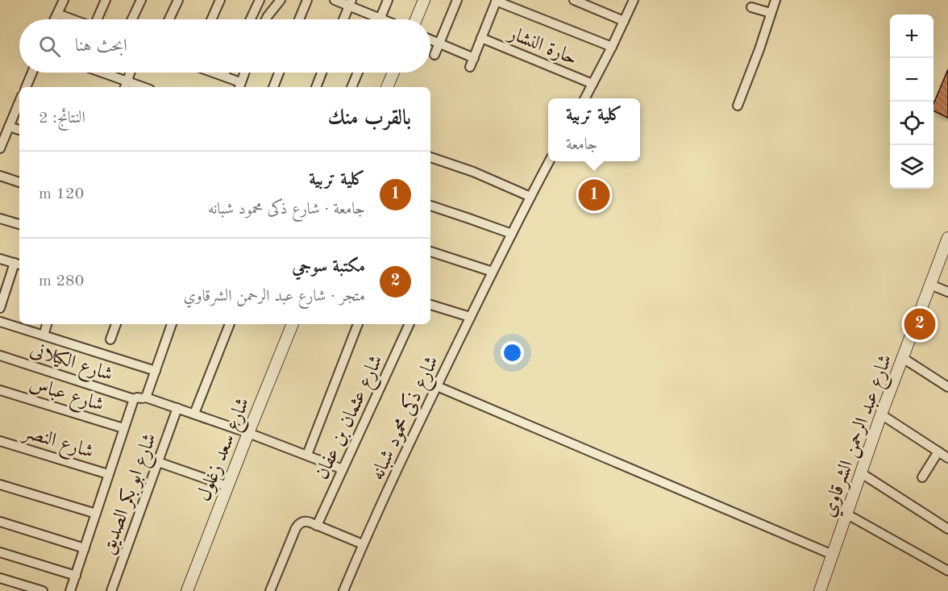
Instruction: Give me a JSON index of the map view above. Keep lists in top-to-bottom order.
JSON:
{
  "streets": {
    "street": [
      "حارة النشار",
      "شارع الكيلانى",
      "شارع عباس",
      "شارع عثمان بن عفان",
      "شارع ذكى محمود شبانه",
      "شارع عبد الرحمن الشرقاوي",
      "شارع النصر",
      "شارع سعد زغلول",
      "شارع ابو بكر الصديق"
    ]
  },
  "page": {
    "map_buttons": ["+", "−"],
    "search": "ابحث هنا",
    "heading": ["بالقرب منك", "النتائج: 2"],
    "popup": ["كلية تربية", "جامعة"],
    "list": [
      {
        "mark": "1",
        "name": "كلية تربية",
        "note": "جامعة · شارع ذكى محمود شبانه",
        "value": "120 m"
      },
      {
        "mark": "2",
        "name": "مكتبة سوجي",
        "note": "متجر · شارع عبد الرحمن الشرقاوي",
        "value": "280 m"
      }
    ],
    "pins": ["1", "2"]
  }
}
